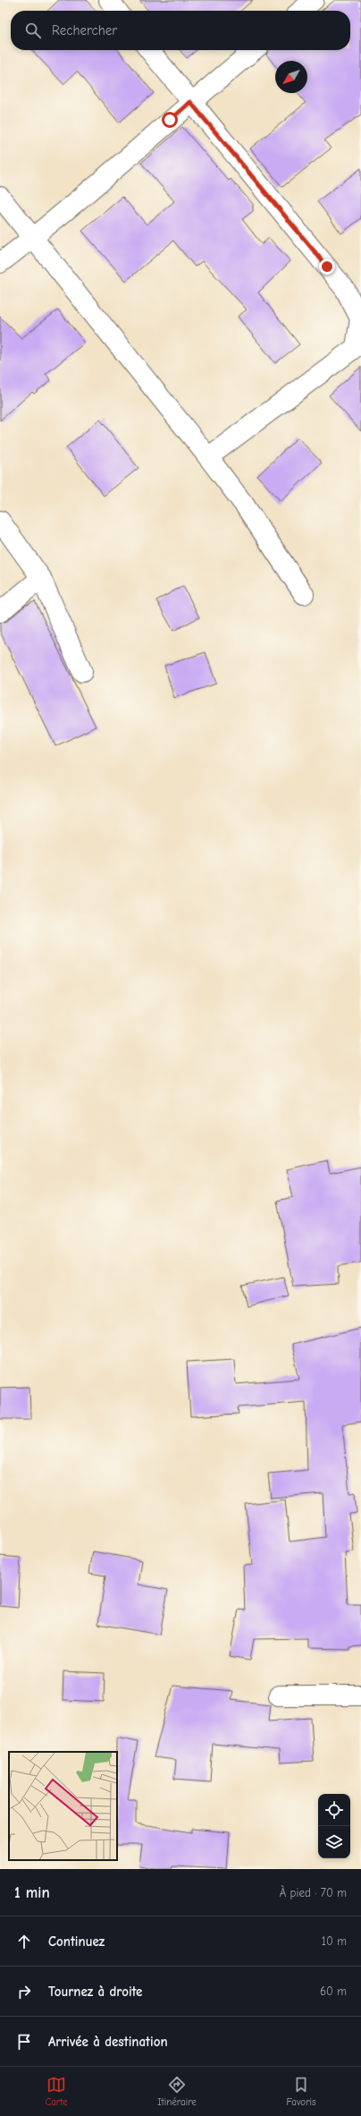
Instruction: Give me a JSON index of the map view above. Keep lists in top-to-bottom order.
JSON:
{
  "north": "bottom left",
  "page": {
    "search": "Rechercher",
    "heading": ["1 min", "À pied · 70 m"],
    "list": [
      ["Continuez", "10 m"],
      ["Tournez à droite", "60 m"],
      "Arrivée à destination"
    ],
    "nav": ["Carte", "Itinéraire", "Favoris"]
  }
}
